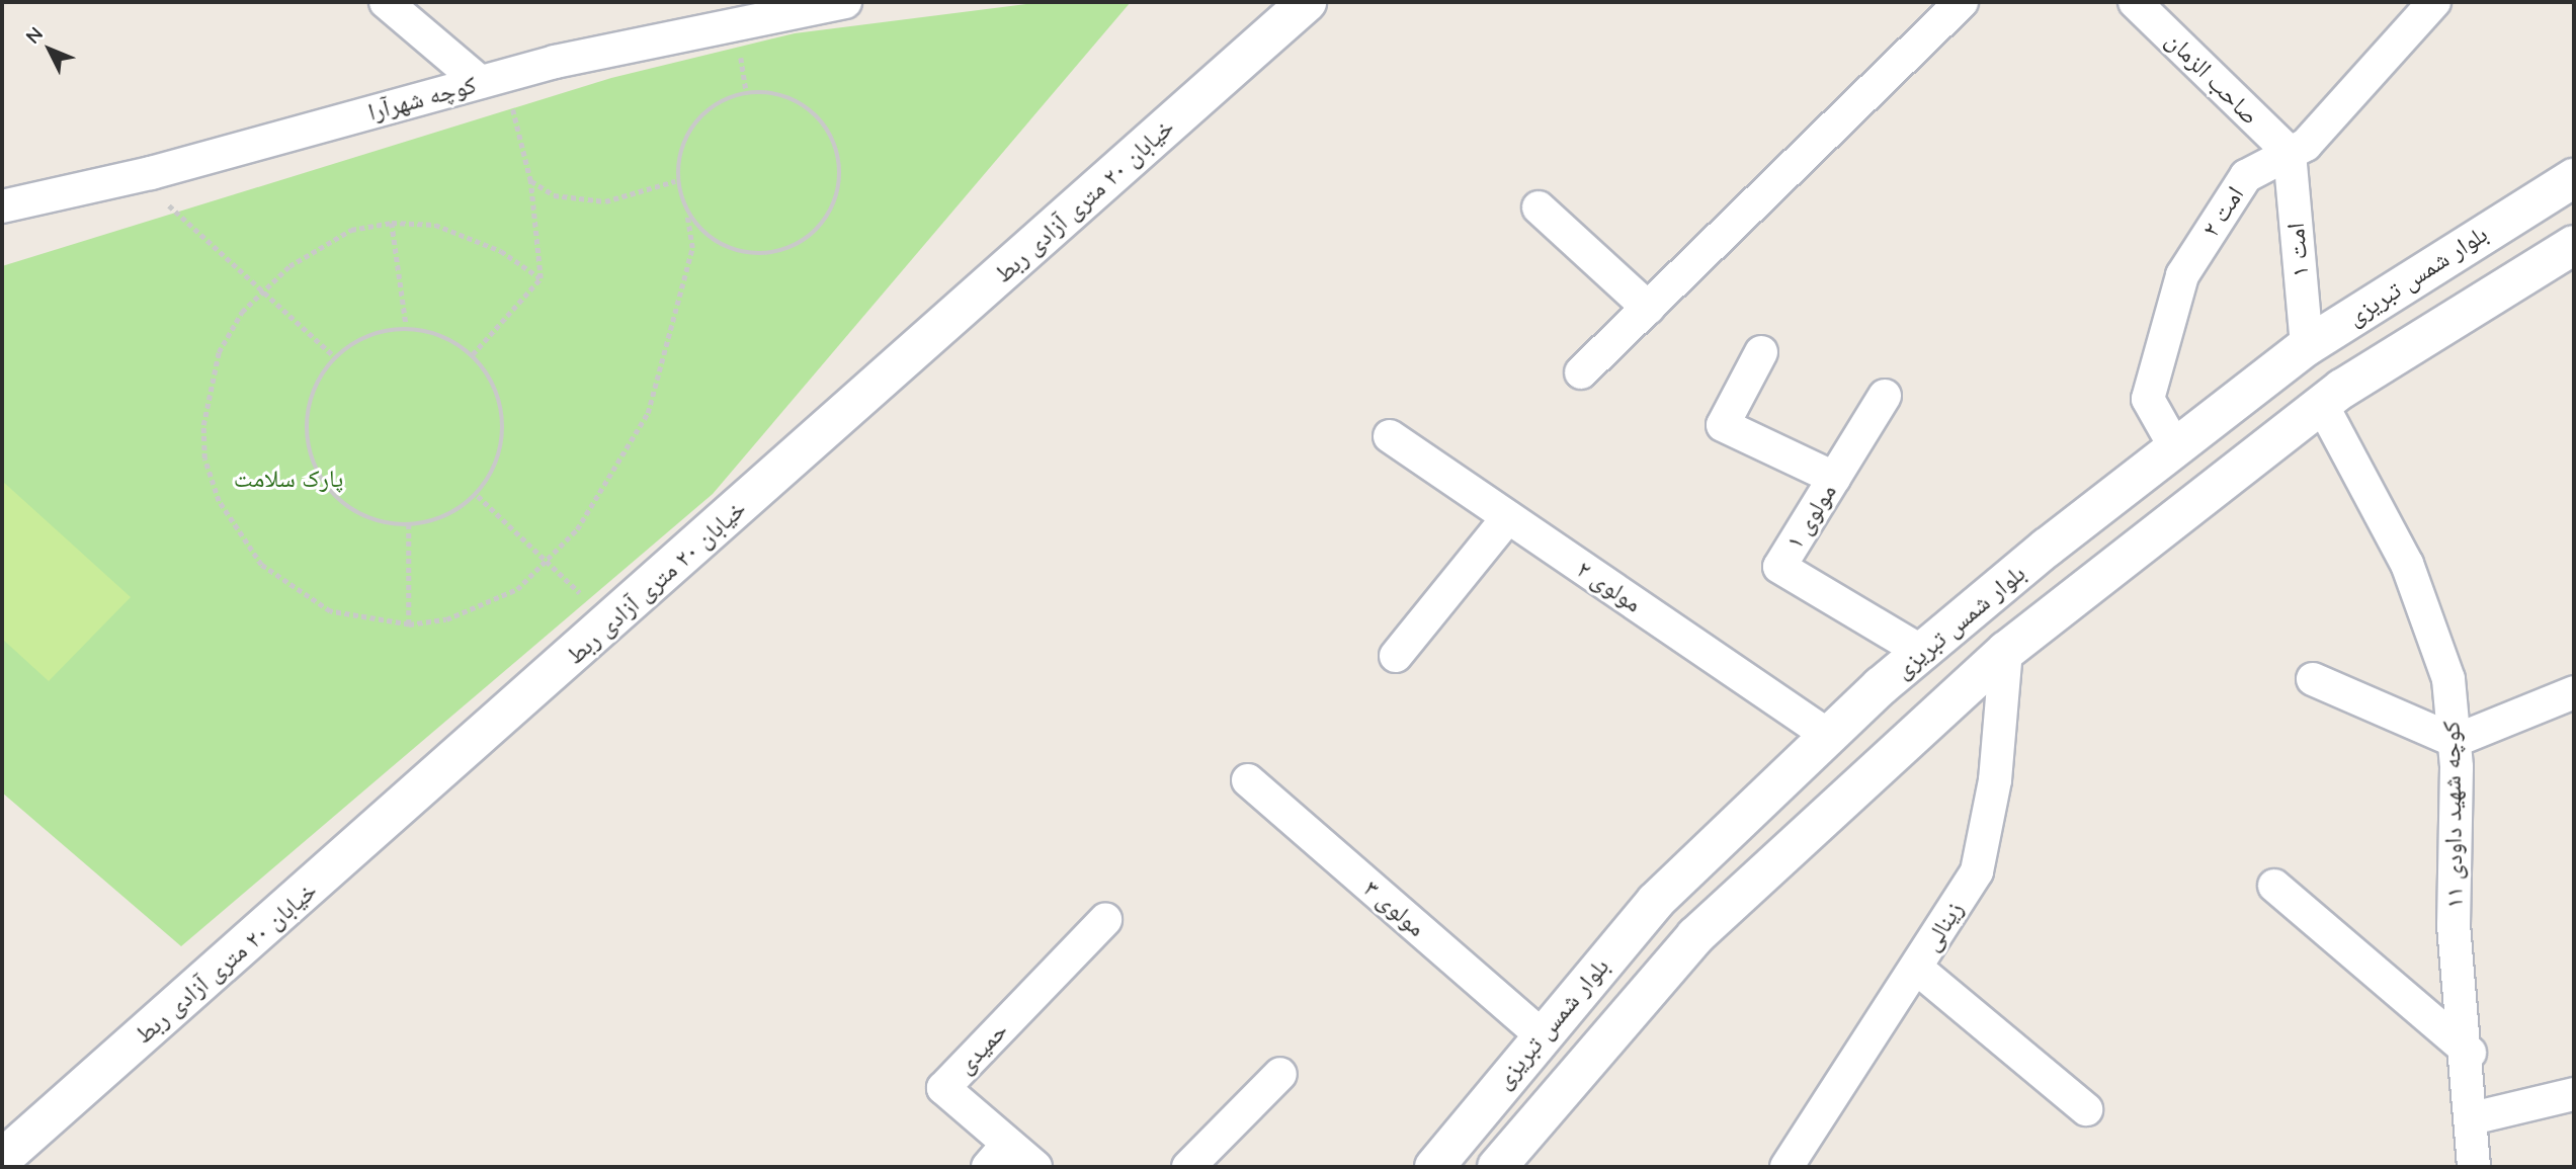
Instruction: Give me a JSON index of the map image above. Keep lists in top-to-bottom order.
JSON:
{
  "streets": {
    "main road": ["خیابان ۲۰ متری آزادی ربط", "بلوار شمس تبریزی"],
    "street": [
      "صاحب الزمان",
      "کوچه شهرآرا",
      "امت ۲",
      "امت ۱",
      "مولوی ۱",
      "مولوی ۲",
      "کوچه شهید داودی ۱۱",
      "مولوی ۳",
      "زینالی",
      "حمیدی"
    ]
  },
  "crossings": [
    ["صاحب الزمان", "امت ۲"],
    ["صاحب الزمان", "امت ۱"],
    ["امت ۲", "امت ۱"],
    ["امت ۲", "بلوار شمس تبریزی"],
    ["امت ۱", "بلوار شمس تبریزی"],
    ["بلوار شمس تبریزی", "مولوی ۱"],
    ["بلوار شمس تبریزی", "مولوی ۲"],
    ["بلوار شمس تبریزی", "کوچه شهید داودی ۱۱"],
    ["بلوار شمس تبریزی", "مولوی ۳"],
    ["بلوار شمس تبریزی", "زینالی"]
  ],
  "parks": ["پارک سلامت"],
  "north": "top left"
}
